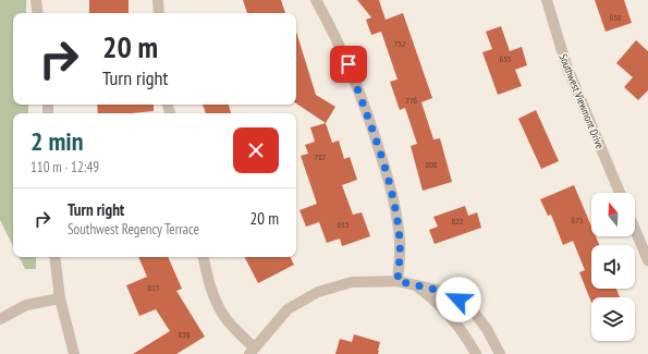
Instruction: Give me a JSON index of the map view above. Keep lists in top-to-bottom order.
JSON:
{
  "streets": {
    "street": ["Southwest Viewmont Drive"]
  },
  "house_numbers": [
    "650",
    "752",
    "655",
    "776",
    "787",
    "808",
    "675",
    "822",
    "815",
    "813",
    "839"
  ],
  "north": "top",
  "page": {
    "turn": ["20 m", "Turn right"],
    "heading": ["2 min", "110 m · 12:49"],
    "list": [
      {
        "name": "Turn right",
        "note": "Southwest Regency Terrace",
        "value": "20 m"
      }
    ]
  }
}
